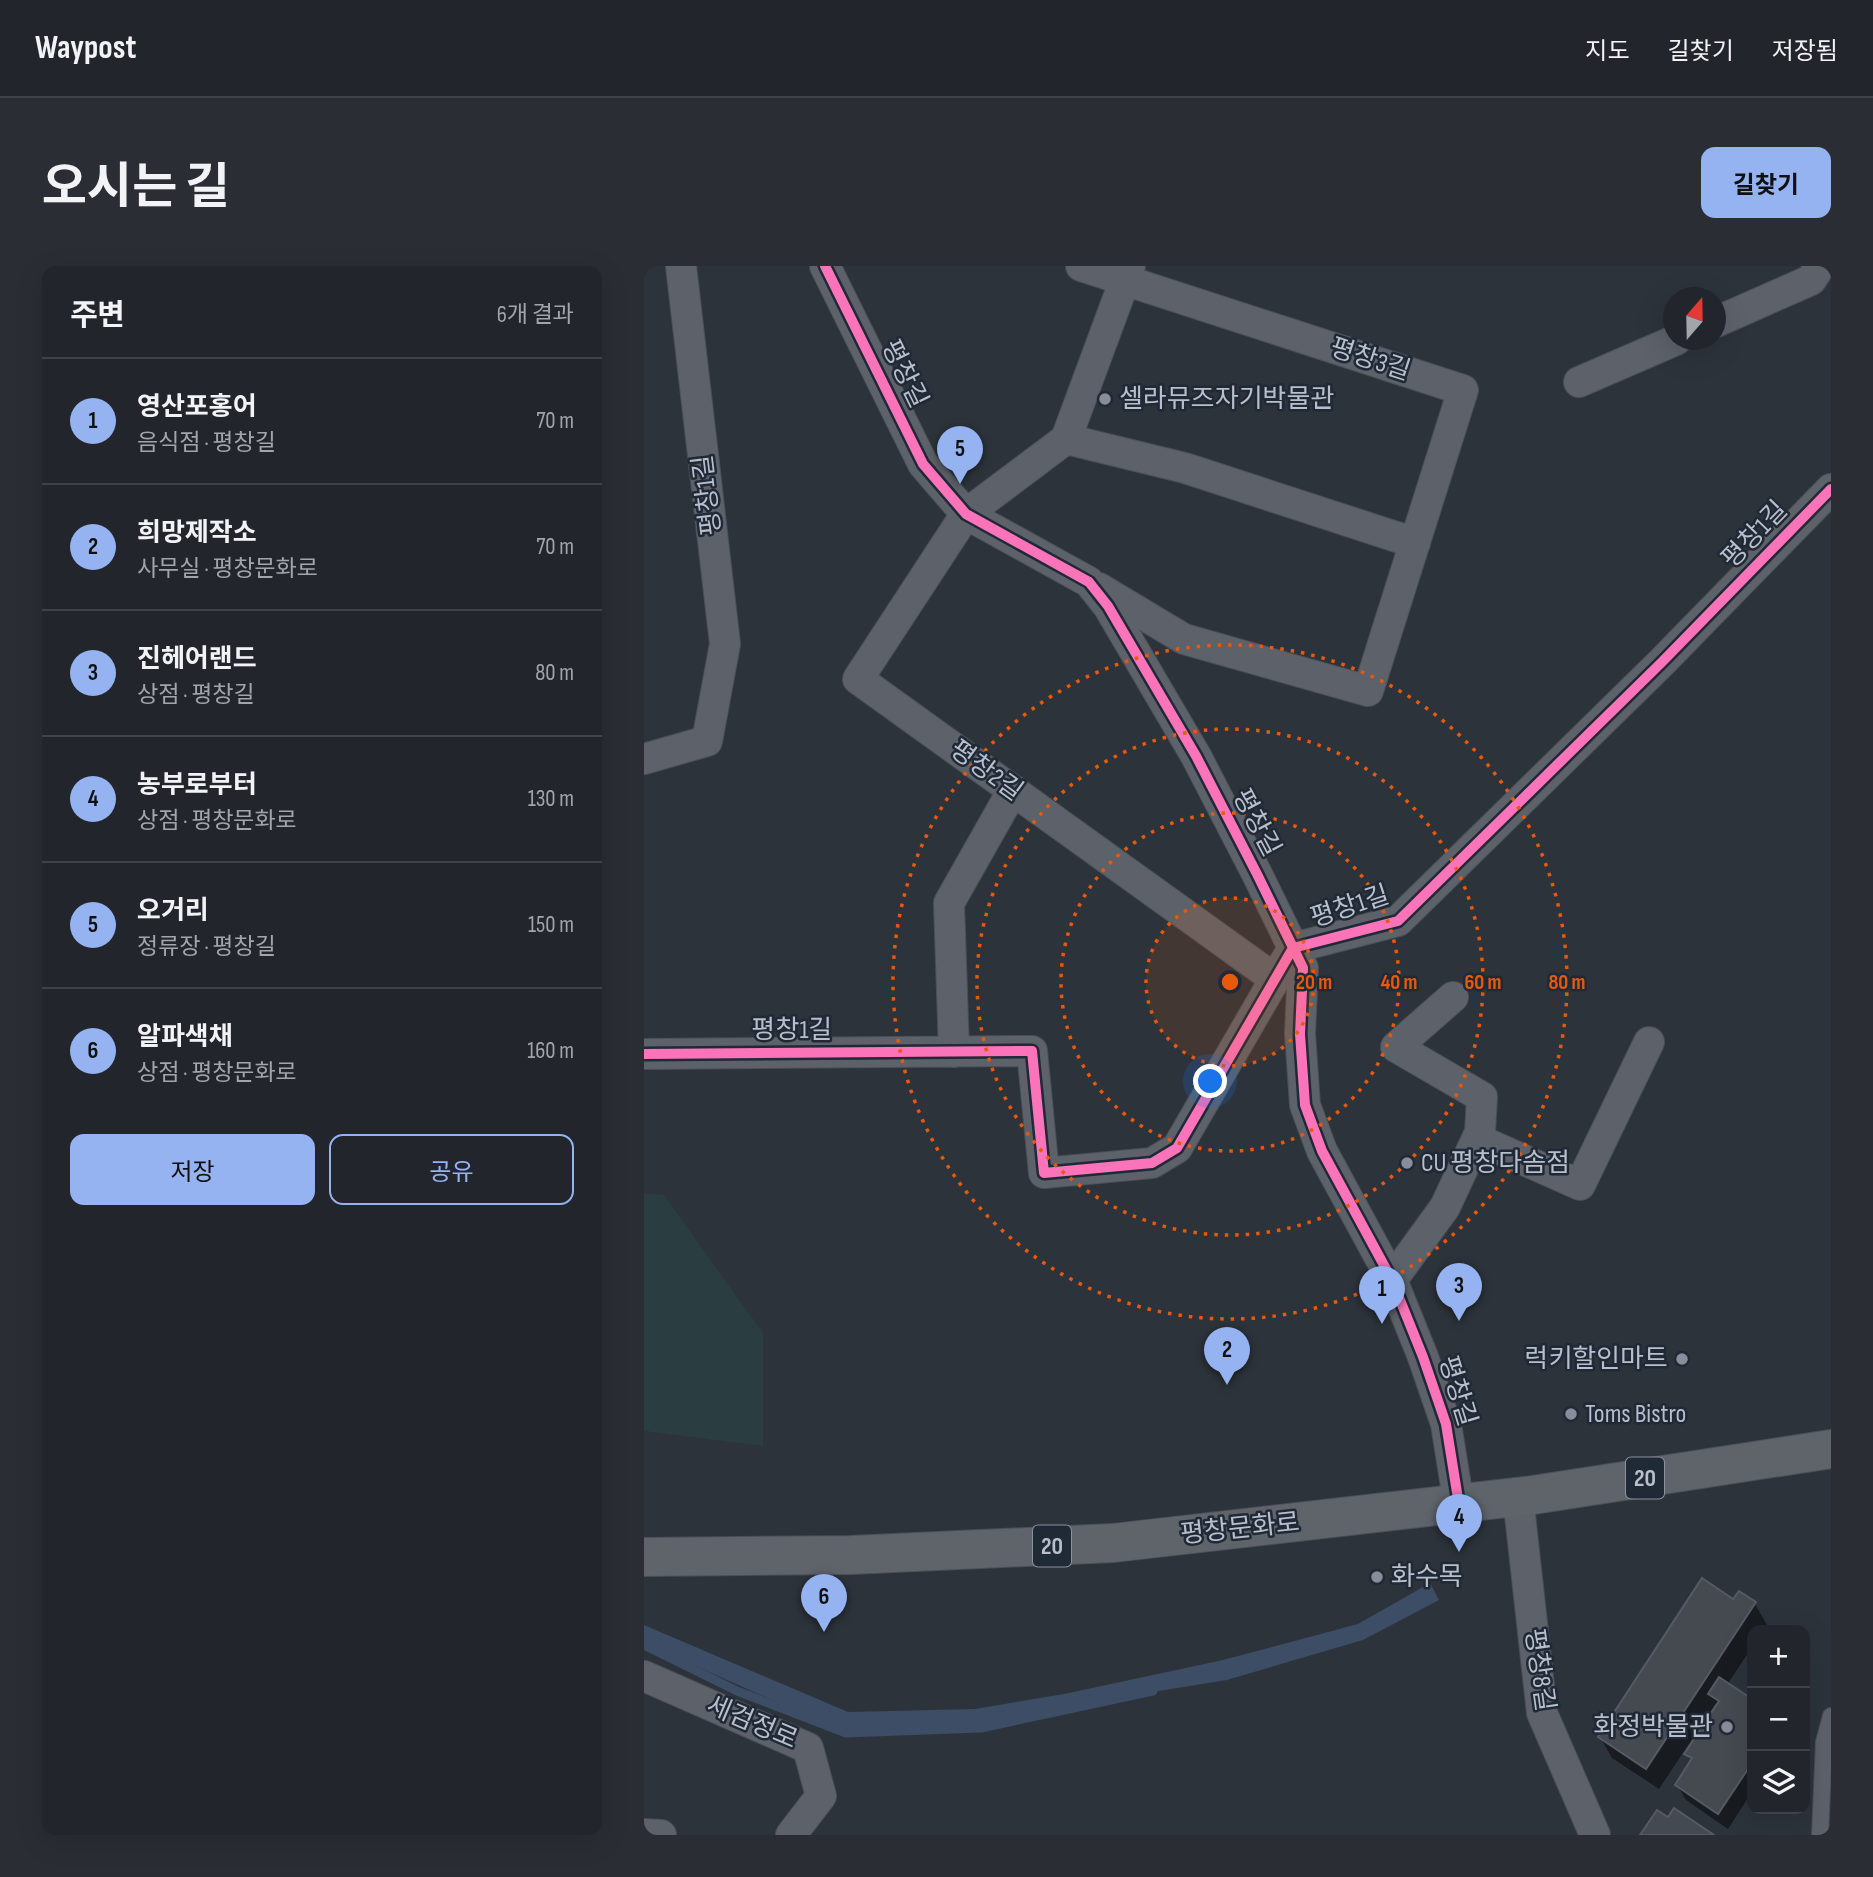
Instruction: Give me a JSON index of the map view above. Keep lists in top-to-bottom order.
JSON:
{
  "streets": {
    "main road": ["20", "평창문화로"],
    "street": [
      "평창3길",
      "평창길",
      "평창1길",
      "평창2길",
      "평창8길",
      "세검정로"
    ]
  },
  "crossings": [
    ["평창3길", "평창길"],
    ["평창길", "평창1길"],
    ["평창길", "평창2길"],
    ["평창길", "평창문화로"],
    ["평창1길", "평창2길"],
    ["평창문화로", "평창8길"]
  ],
  "places": [
    "셀라뮤즈자기박물관",
    "CU 평창다솜점",
    "럭키할인마트",
    "Toms Bistro",
    "화수목",
    "화정박물관"
  ],
  "north": "top",
  "page": {
    "header": "Waypost",
    "nav": ["지도", "길찾기", "저장됨"],
    "title": "오시는 길",
    "buttons": [
      "길찾기",
      ["저장", "공유"]
    ],
    "heading": ["주변", "6개 결과"],
    "list": [
      {
        "mark": "1",
        "name": "영산포홍어",
        "note": "음식점 · 평창길",
        "value": "70 m"
      },
      {
        "mark": "2",
        "name": "희망제작소",
        "note": "사무실 · 평창문화로",
        "value": "70 m"
      },
      {
        "mark": "3",
        "name": "진헤어랜드",
        "note": "상점 · 평창길",
        "value": "80 m"
      },
      {
        "mark": "4",
        "name": "농부로부터",
        "note": "상점 · 평창문화로",
        "value": "130 m"
      },
      {
        "mark": "5",
        "name": "오거리",
        "note": "정류장 · 평창길",
        "value": "150 m"
      },
      {
        "mark": "6",
        "name": "알파색채",
        "note": "상점 · 평창문화로",
        "value": "160 m"
      }
    ],
    "pins": [
      "5",
      "3",
      "1",
      "2",
      "4",
      "6"
    ],
    "map_buttons": ["+", "−"]
  },
  "rings": [
    "20 m",
    "40 m",
    "60 m",
    "80 m"
  ]
}
